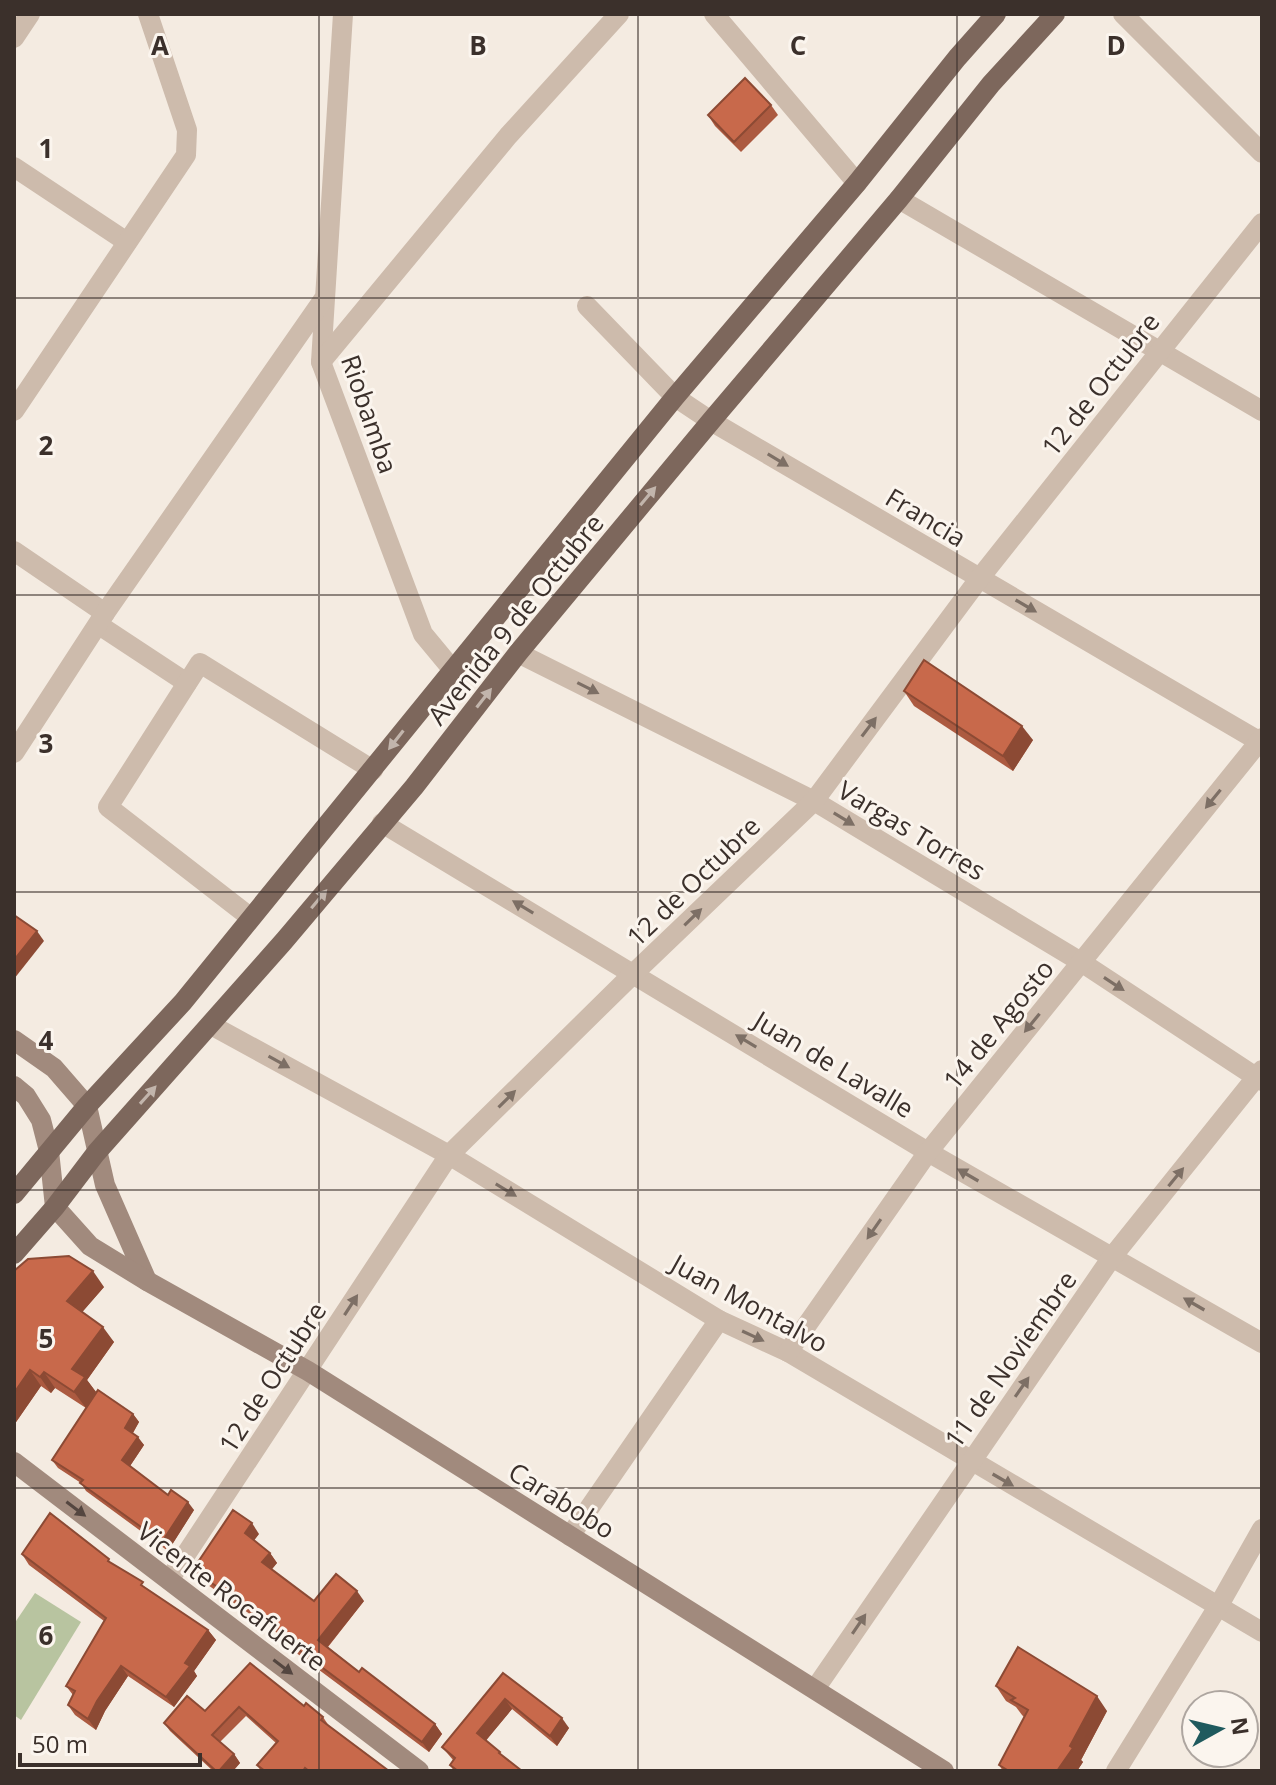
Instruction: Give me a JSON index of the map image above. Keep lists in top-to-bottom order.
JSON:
{
  "streets": {
    "main road": ["Avenida 9 de Octubre", "Carabobo", "Vicente Rocafuerte"],
    "street": [
      "12 de Octubre",
      "Riobamba",
      "Francia",
      "Vargas Torres",
      "14 de Agosto",
      "Juan de Lavalle",
      "Juan Montalvo",
      "11 de Noviembre"
    ]
  },
  "crossings": [
    ["12 de Octubre", "Francia"],
    ["12 de Octubre", "Vargas Torres"],
    ["12 de Octubre", "Juan de Lavalle"],
    ["12 de Octubre", "Juan Montalvo"],
    ["12 de Octubre", "Carabobo"],
    ["12 de Octubre", "Vicente Rocafuerte"],
    ["Riobamba", "Avenida 9 de Octubre"],
    ["Francia", "Avenida 9 de Octubre"],
    ["Francia", "14 de Agosto"],
    ["Avenida 9 de Octubre", "Vargas Torres"],
    ["Avenida 9 de Octubre", "Juan de Lavalle"],
    ["Avenida 9 de Octubre", "Juan Montalvo"],
    ["Avenida 9 de Octubre", "Carabobo"],
    ["Vargas Torres", "14 de Agosto"],
    ["Vargas Torres", "11 de Noviembre"],
    ["14 de Agosto", "Juan de Lavalle"],
    ["14 de Agosto", "Juan Montalvo"],
    ["Juan de Lavalle", "11 de Noviembre"],
    ["Juan Montalvo", "11 de Noviembre"],
    ["11 de Noviembre", "Carabobo"]
  ],
  "one_way": [
    "12 de Octubre",
    "Francia",
    "Vargas Torres",
    "14 de Agosto",
    "Juan de Lavalle",
    "Juan Montalvo",
    "11 de Noviembre",
    "Vicente Rocafuerte"
  ],
  "scale_bar": "50 m",
  "north": "right",
  "grid": {
    "columns": [
      "A",
      "B",
      "C",
      "D"
    ],
    "rows": [
      "1",
      "2",
      "3",
      "4",
      "5",
      "6"
    ]
  }
}
